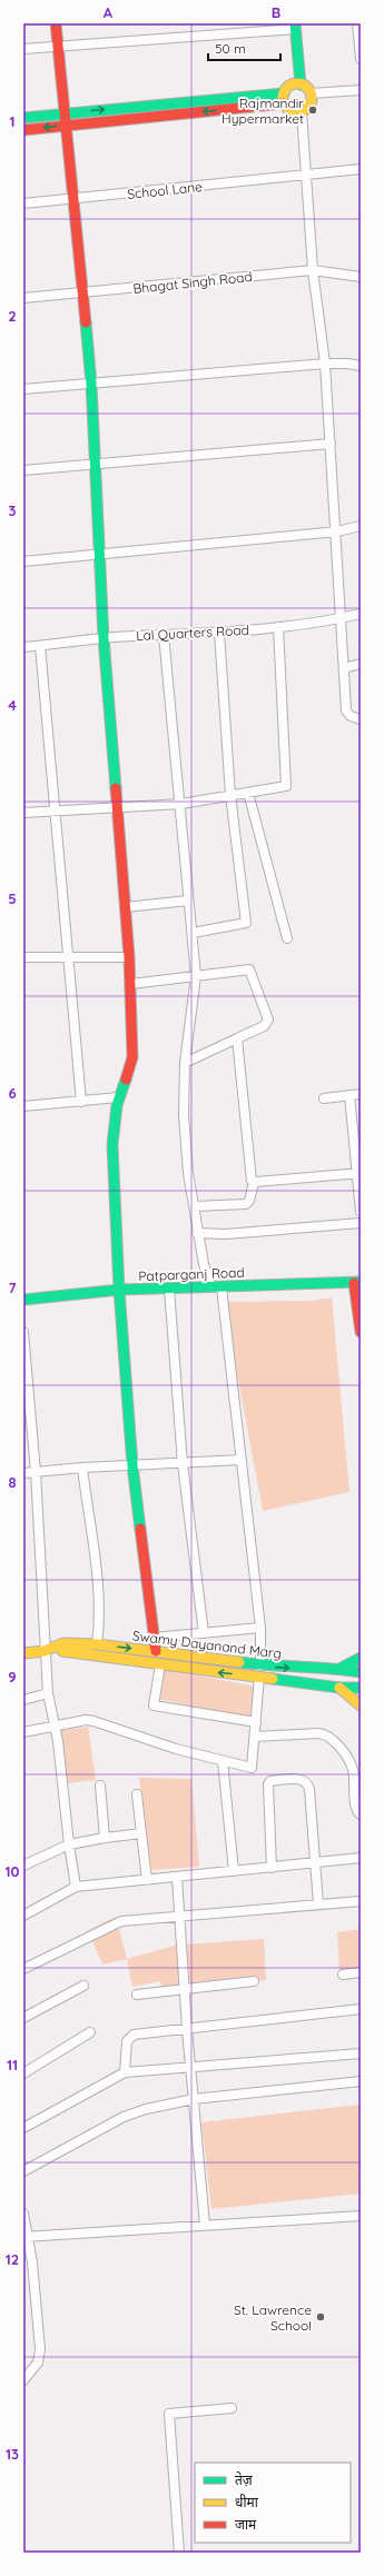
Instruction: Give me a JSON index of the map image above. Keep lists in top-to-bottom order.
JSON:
{
  "streets": {
    "street": [
      "School Lane",
      "Bhagat Singh Road",
      "Lal Quarters Road",
      "Patparganj Road",
      "Swamy Dayanand Marg"
    ]
  },
  "places": ["Rajmandir Hypermarket", "St. Lawrence School"],
  "legend": ["तेज़", "धीमा", "जाम"],
  "scale_bar": "50 m",
  "grid": {
    "columns": ["A", "B"],
    "rows": [
      "1",
      "2",
      "3",
      "4",
      "5",
      "6",
      "7",
      "8",
      "9",
      "10",
      "11",
      "12",
      "13"
    ]
  }
}
